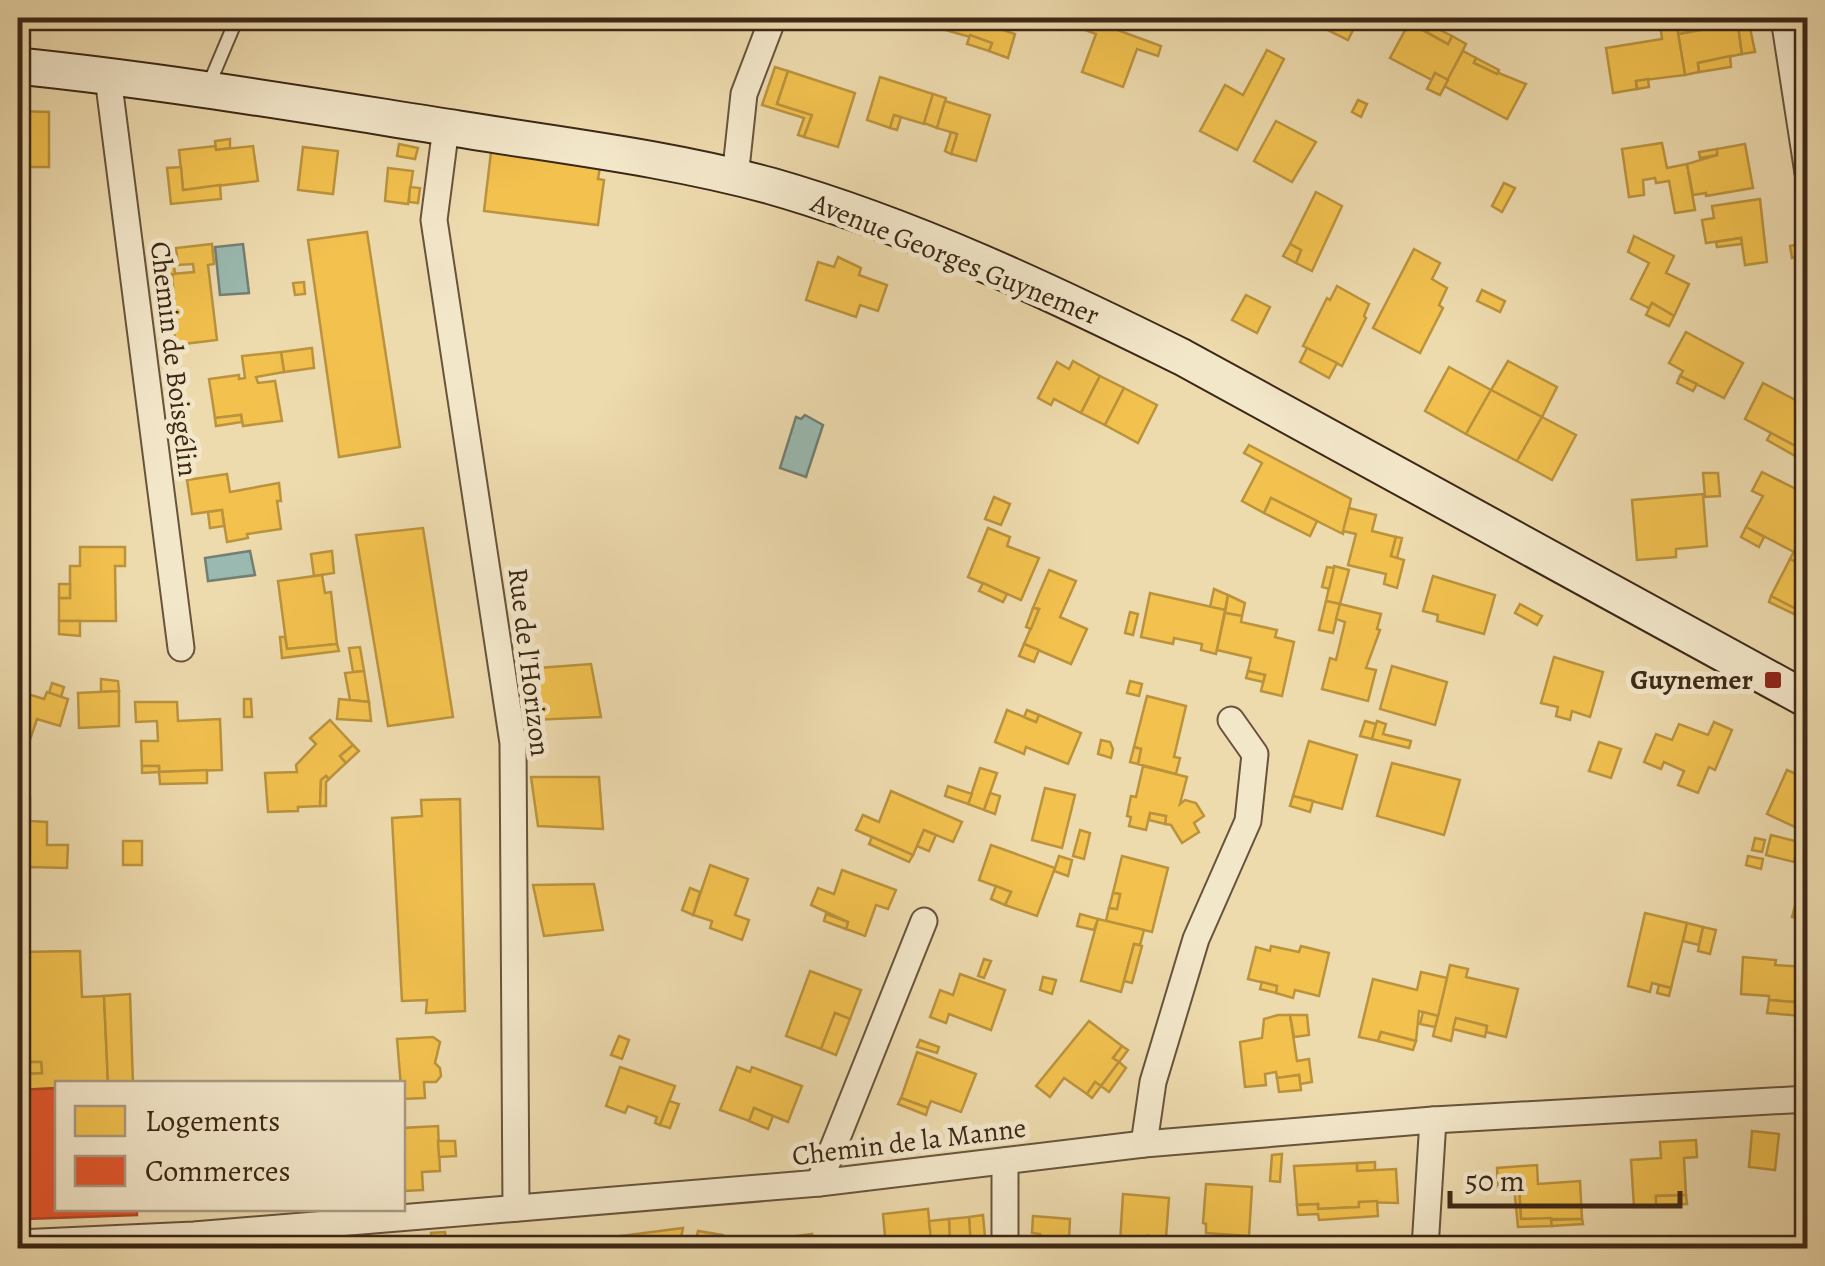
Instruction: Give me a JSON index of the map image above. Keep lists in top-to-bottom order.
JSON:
{
  "streets": {
    "main road": ["Avenue Georges Guynemer"],
    "street": ["Chemin de Boisgélin", "Rue de l'Horizon", "Chemin de la Manne"]
  },
  "crossings": [
    ["Avenue Georges Guynemer", "Chemin de Boisgélin"],
    ["Avenue Georges Guynemer", "Rue de l'Horizon"],
    ["Rue de l'Horizon", "Chemin de la Manne"]
  ],
  "places": {
    "transit": ["Guynemer"]
  },
  "legend": ["Logements", "Commerces"],
  "scale_bar": "50 m"
}
